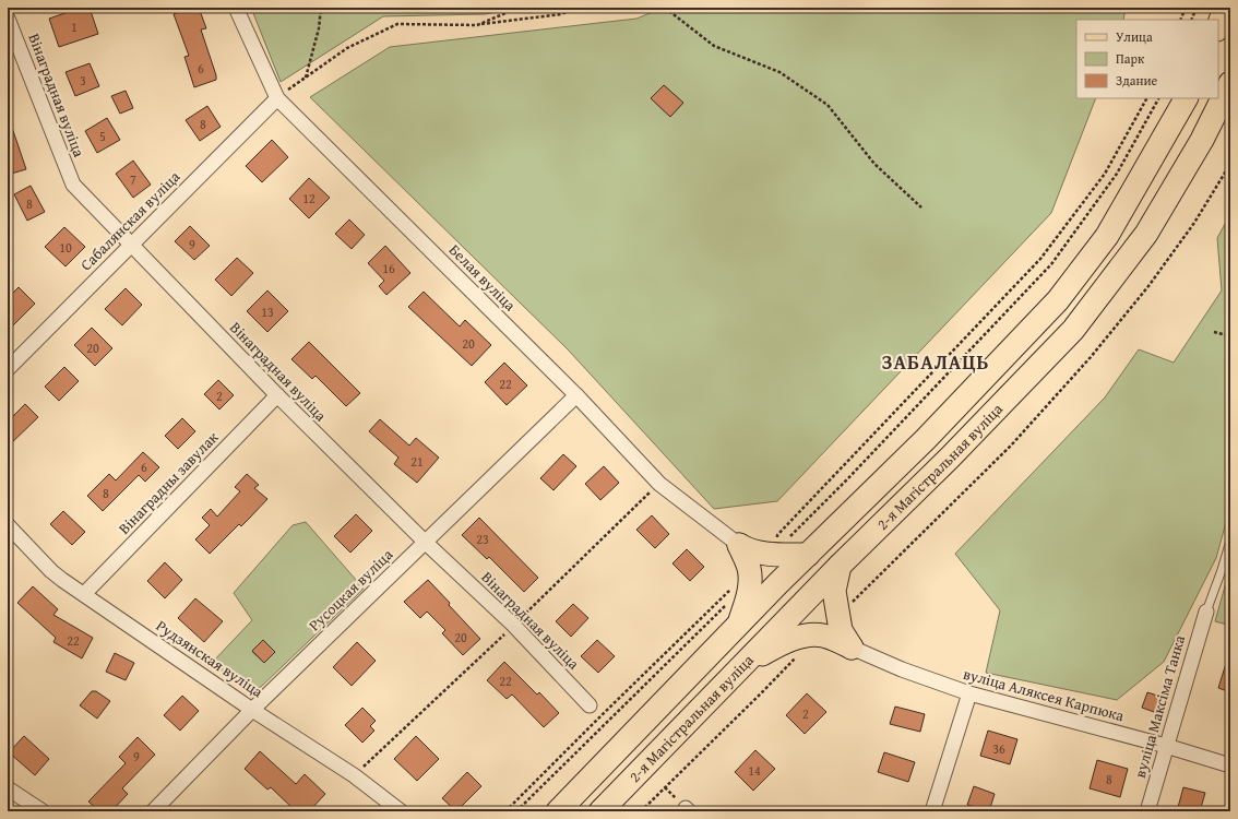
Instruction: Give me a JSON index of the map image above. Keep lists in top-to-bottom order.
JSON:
{
  "streets": {
    "main road": ["2-я Магістральная вуліца"],
    "street": [
      "Вінаградная вуліца",
      "Сабалянская вуліца",
      "Белая вуліца",
      "Вінаградны завулак",
      "Русоцкая вуліца",
      "Рудзянская вуліца",
      "вуліца Аляксея Карпюка",
      "вуліца Максіма Танка"
    ]
  },
  "crossings": [
    ["Вінаградная вуліца", "Сабалянская вуліца"],
    ["Вінаградная вуліца", "Вінаградны завулак"],
    ["Вінаградная вуліца", "Русоцкая вуліца"],
    ["Сабалянская вуліца", "Белая вуліца"],
    ["Белая вуліца", "Русоцкая вуліца"],
    ["Вінаградны завулак", "Рудзянская вуліца"],
    ["Русоцкая вуліца", "Рудзянская вуліца"],
    ["вуліца Аляксея Карпюка", "вуліца Максіма Танка"]
  ],
  "districts": ["ЗАБАЛАЦЬ"],
  "house_numbers": [
    "1",
    "6",
    "3",
    "8",
    "5",
    "7",
    "12",
    "8",
    "9",
    "10",
    "16",
    "13",
    "20",
    "20",
    "22",
    "2",
    "21",
    "6",
    "8",
    "23",
    "20",
    "22",
    "22",
    "2",
    "36",
    "9",
    "14",
    "8"
  ],
  "legend": ["Улица", "Парк", "Здание"]
}
